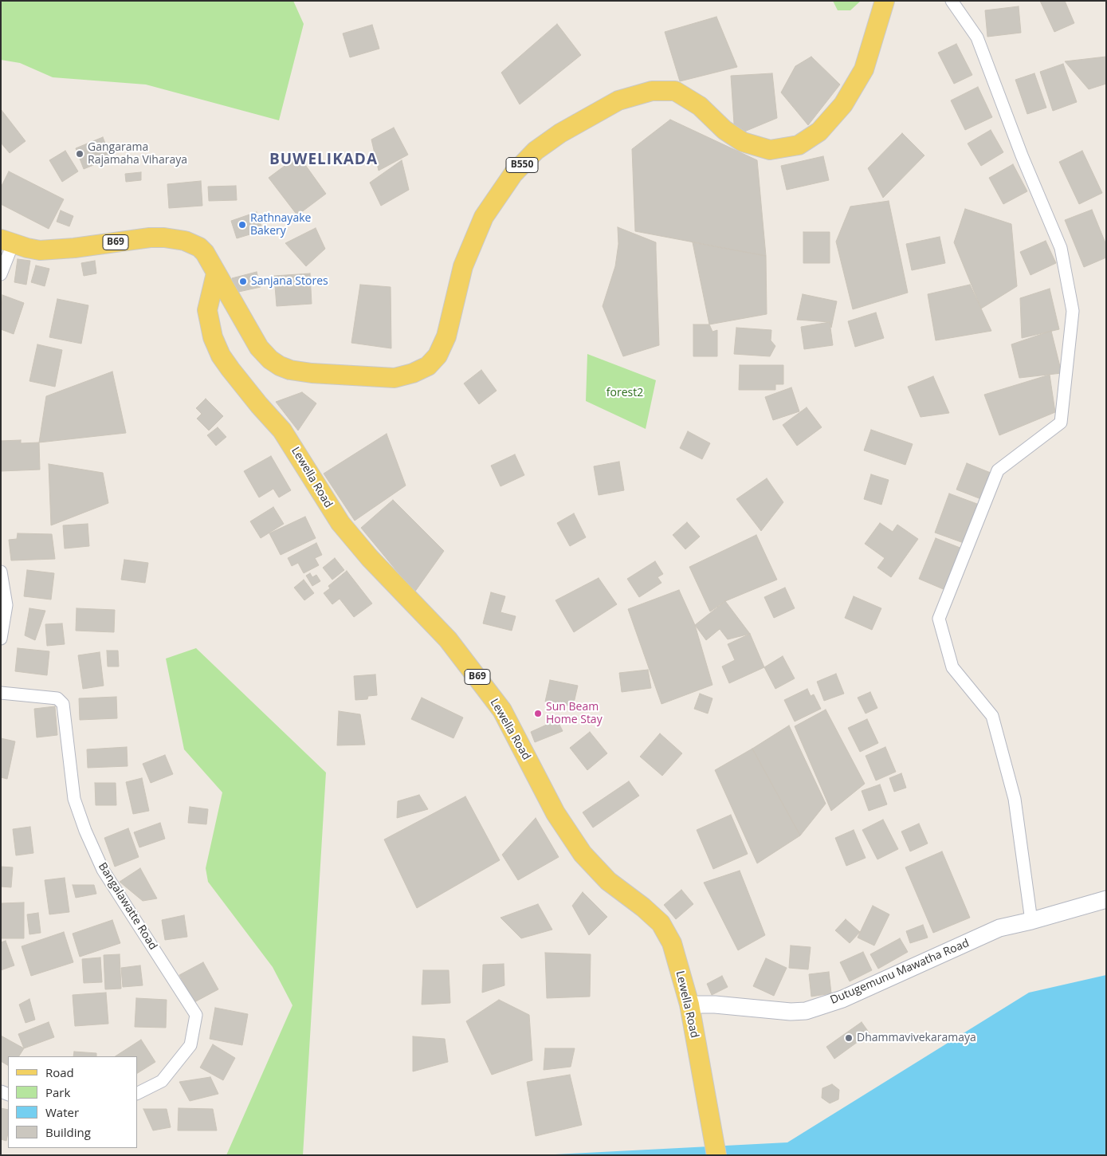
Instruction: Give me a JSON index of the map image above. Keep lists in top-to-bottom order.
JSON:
{
  "streets": {
    "main road": ["B550", "B69", "Lewella Road"],
    "street": ["Bangalawatte Road", "Dutugemunu Mawatha Road"]
  },
  "crossings": [
    ["B550", "B69"],
    ["B550", "Lewella Road"],
    ["B69", "Lewella Road"],
    ["Lewella Road", "Dutugemunu Mawatha Road"]
  ],
  "districts": ["BUWELIKADA"],
  "parks": ["forest2"],
  "places": [
    "Gangarama Rajamaha Viharaya",
    "Rathnayake Bakery",
    "Sanjana Stores",
    "Sun Beam Home Stay",
    "Dhammavivekaramaya"
  ],
  "legend": [
    "Road",
    "Park",
    "Water",
    "Building"
  ]
}
